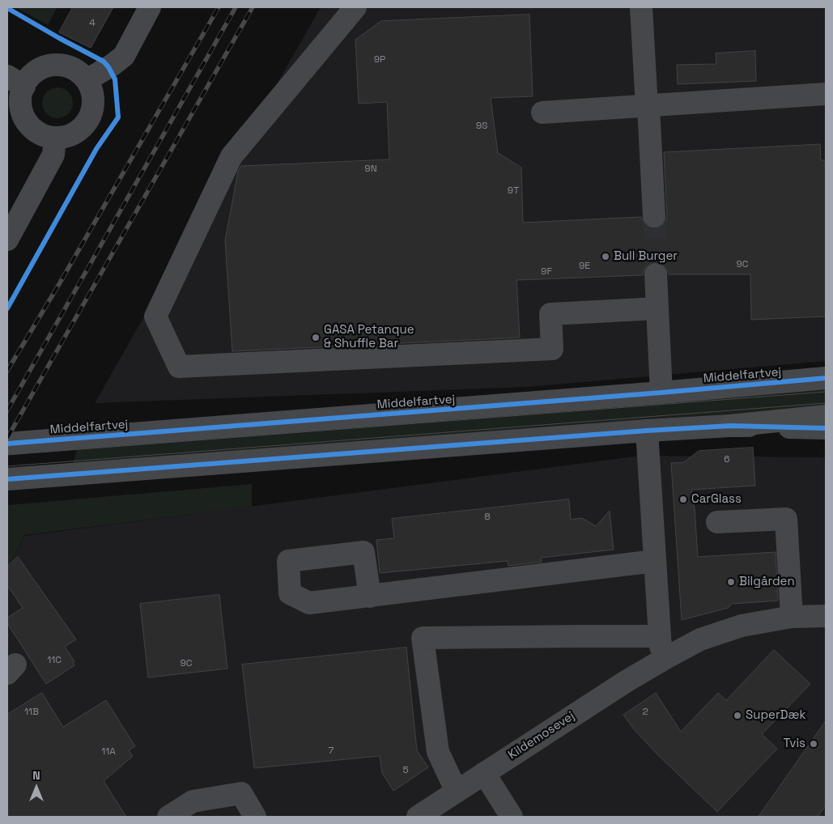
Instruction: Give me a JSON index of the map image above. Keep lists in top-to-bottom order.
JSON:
{
  "streets": {
    "street": ["Middelfartvej", "Kildemosevej"]
  },
  "places": [
    "Bull Burger",
    "GASA Petanque & Shuffle Bar",
    "CarGlass",
    "Bilgården",
    "SuperDæk",
    "Tvis"
  ],
  "house_numbers": [
    "4",
    "9P",
    "9S",
    "9N",
    "9T",
    "9C",
    "9E",
    "9F",
    "6",
    "8",
    "11C",
    "9C",
    "11B",
    "2",
    "7",
    "11A",
    "5"
  ],
  "north": "top"
}
